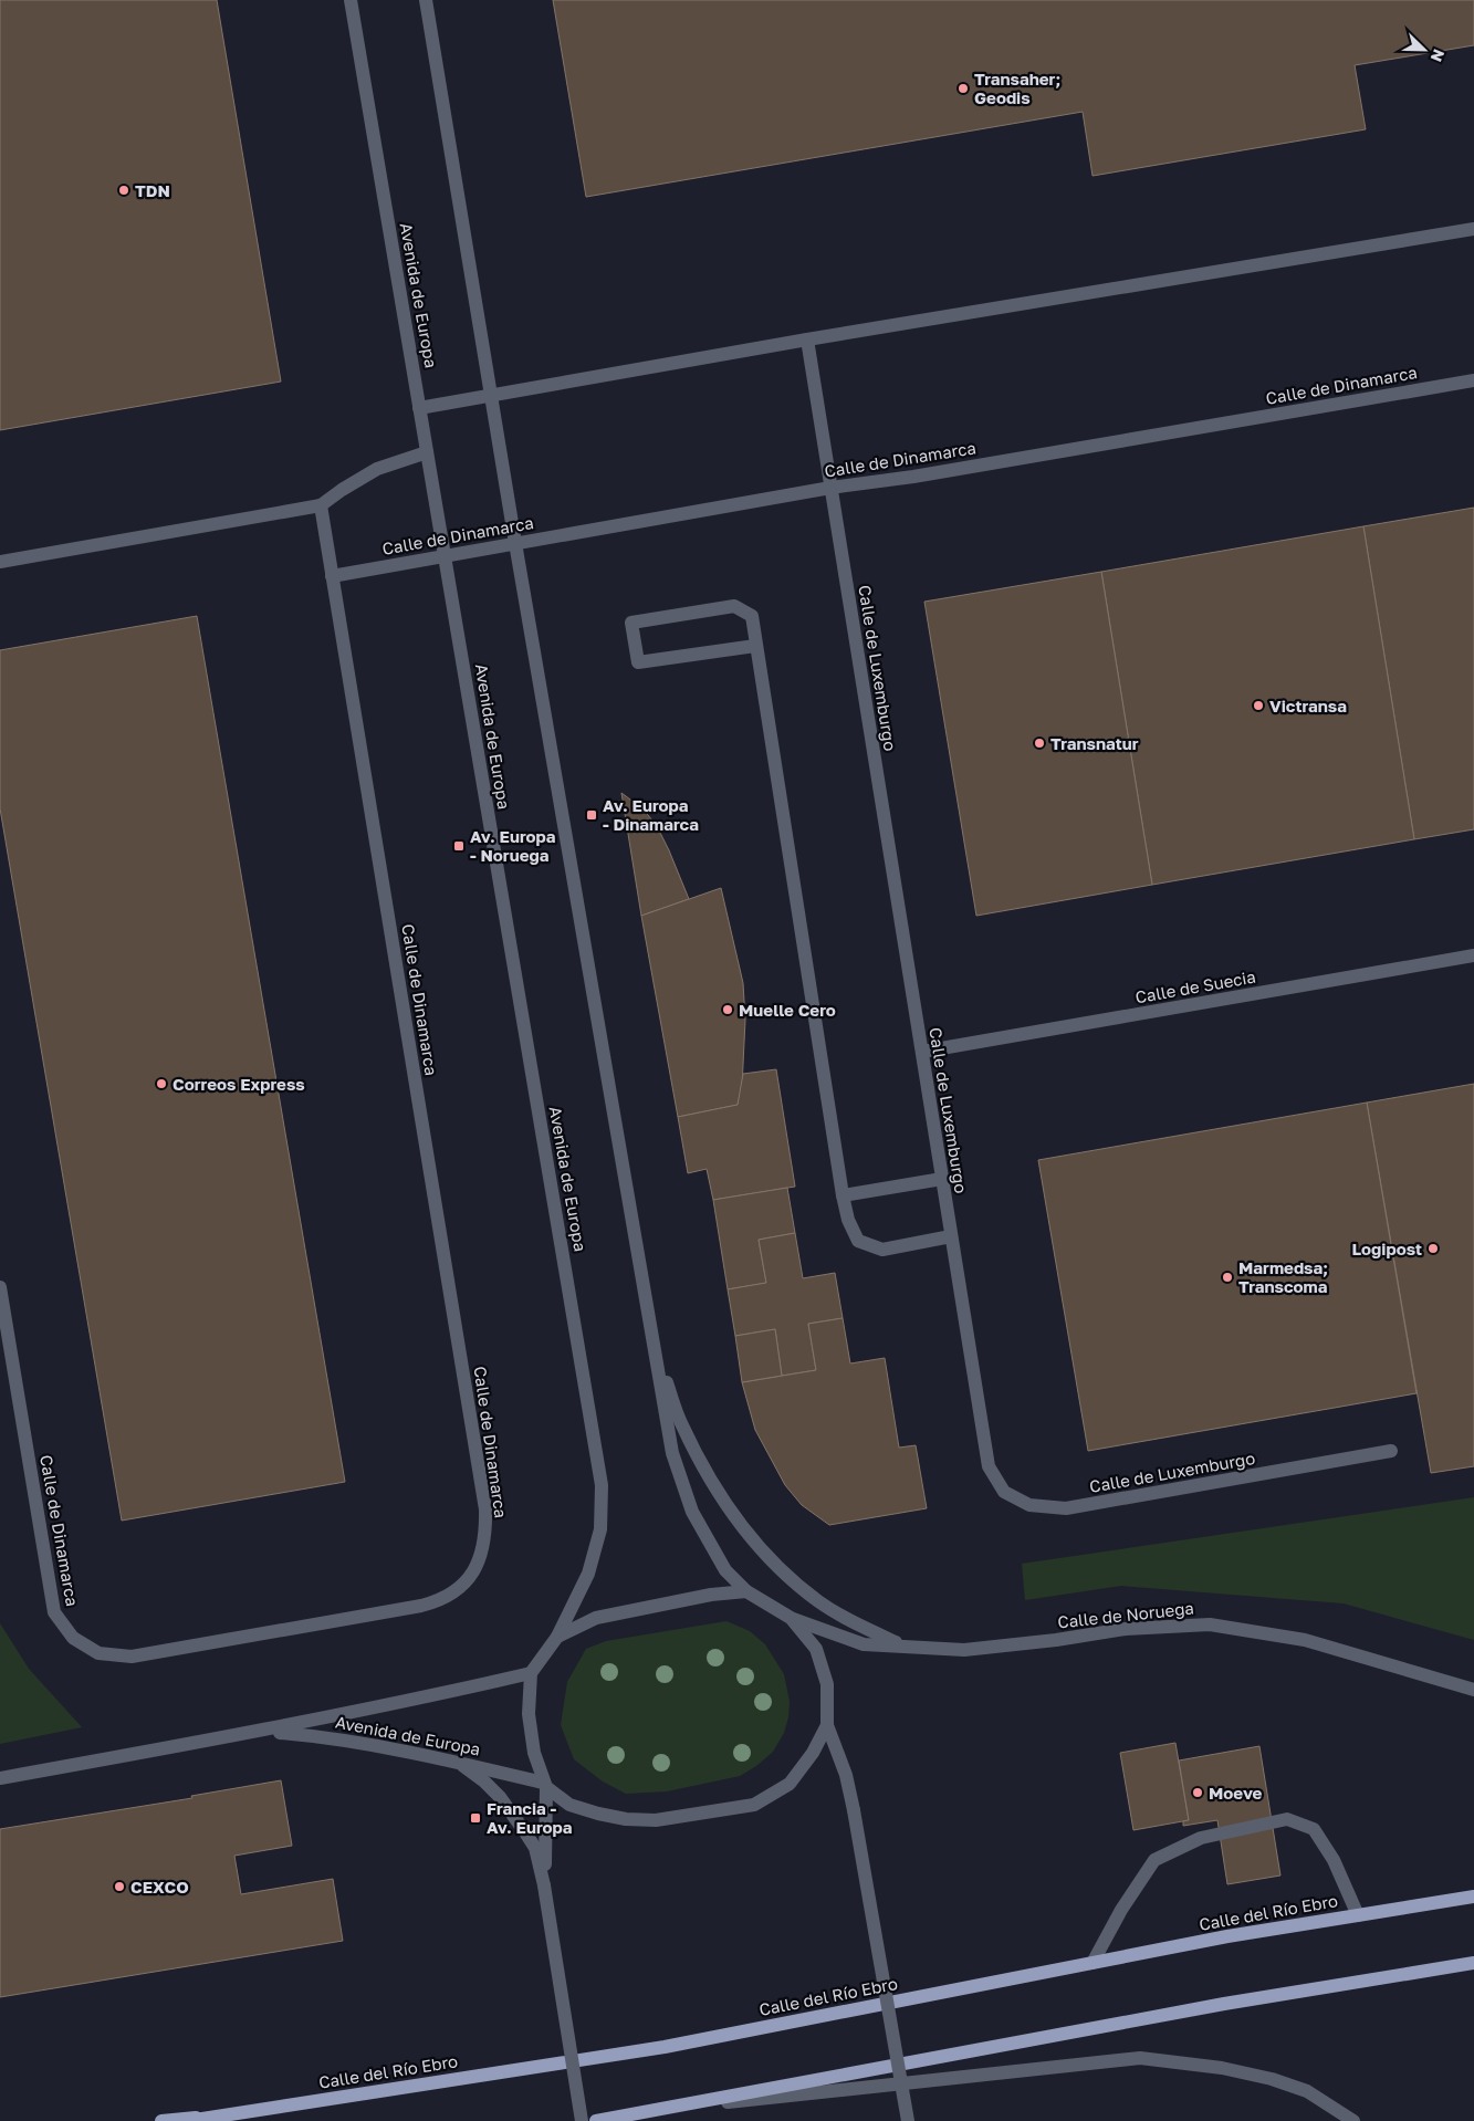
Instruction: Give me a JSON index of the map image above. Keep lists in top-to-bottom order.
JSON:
{
  "streets": {
    "main road": ["Calle del Río Ebro"],
    "street": [
      "Avenida de Europa",
      "Calle de Dinamarca",
      "Calle de Luxemburgo",
      "Calle de Suecia",
      "Calle de Noruega"
    ]
  },
  "crossings": [
    ["Avenida de Europa", "Calle de Dinamarca"],
    ["Calle de Dinamarca", "Calle de Luxemburgo"],
    ["Calle de Luxemburgo", "Calle de Suecia"]
  ],
  "places": {
    "other": [
      "Transaher; Geodis",
      "TDN",
      "Victransa",
      "Transnatur",
      "Muelle Cero",
      "Correos Express",
      "Logipost",
      "Marmedsa; Transcoma",
      "Moeve",
      "CEXCO"
    ],
    "transit": ["Av. Europa - Dinamarca", "Av. Europa - Noruega", "Francia - Av. Europa"]
  },
  "north": "bottom right"
}
